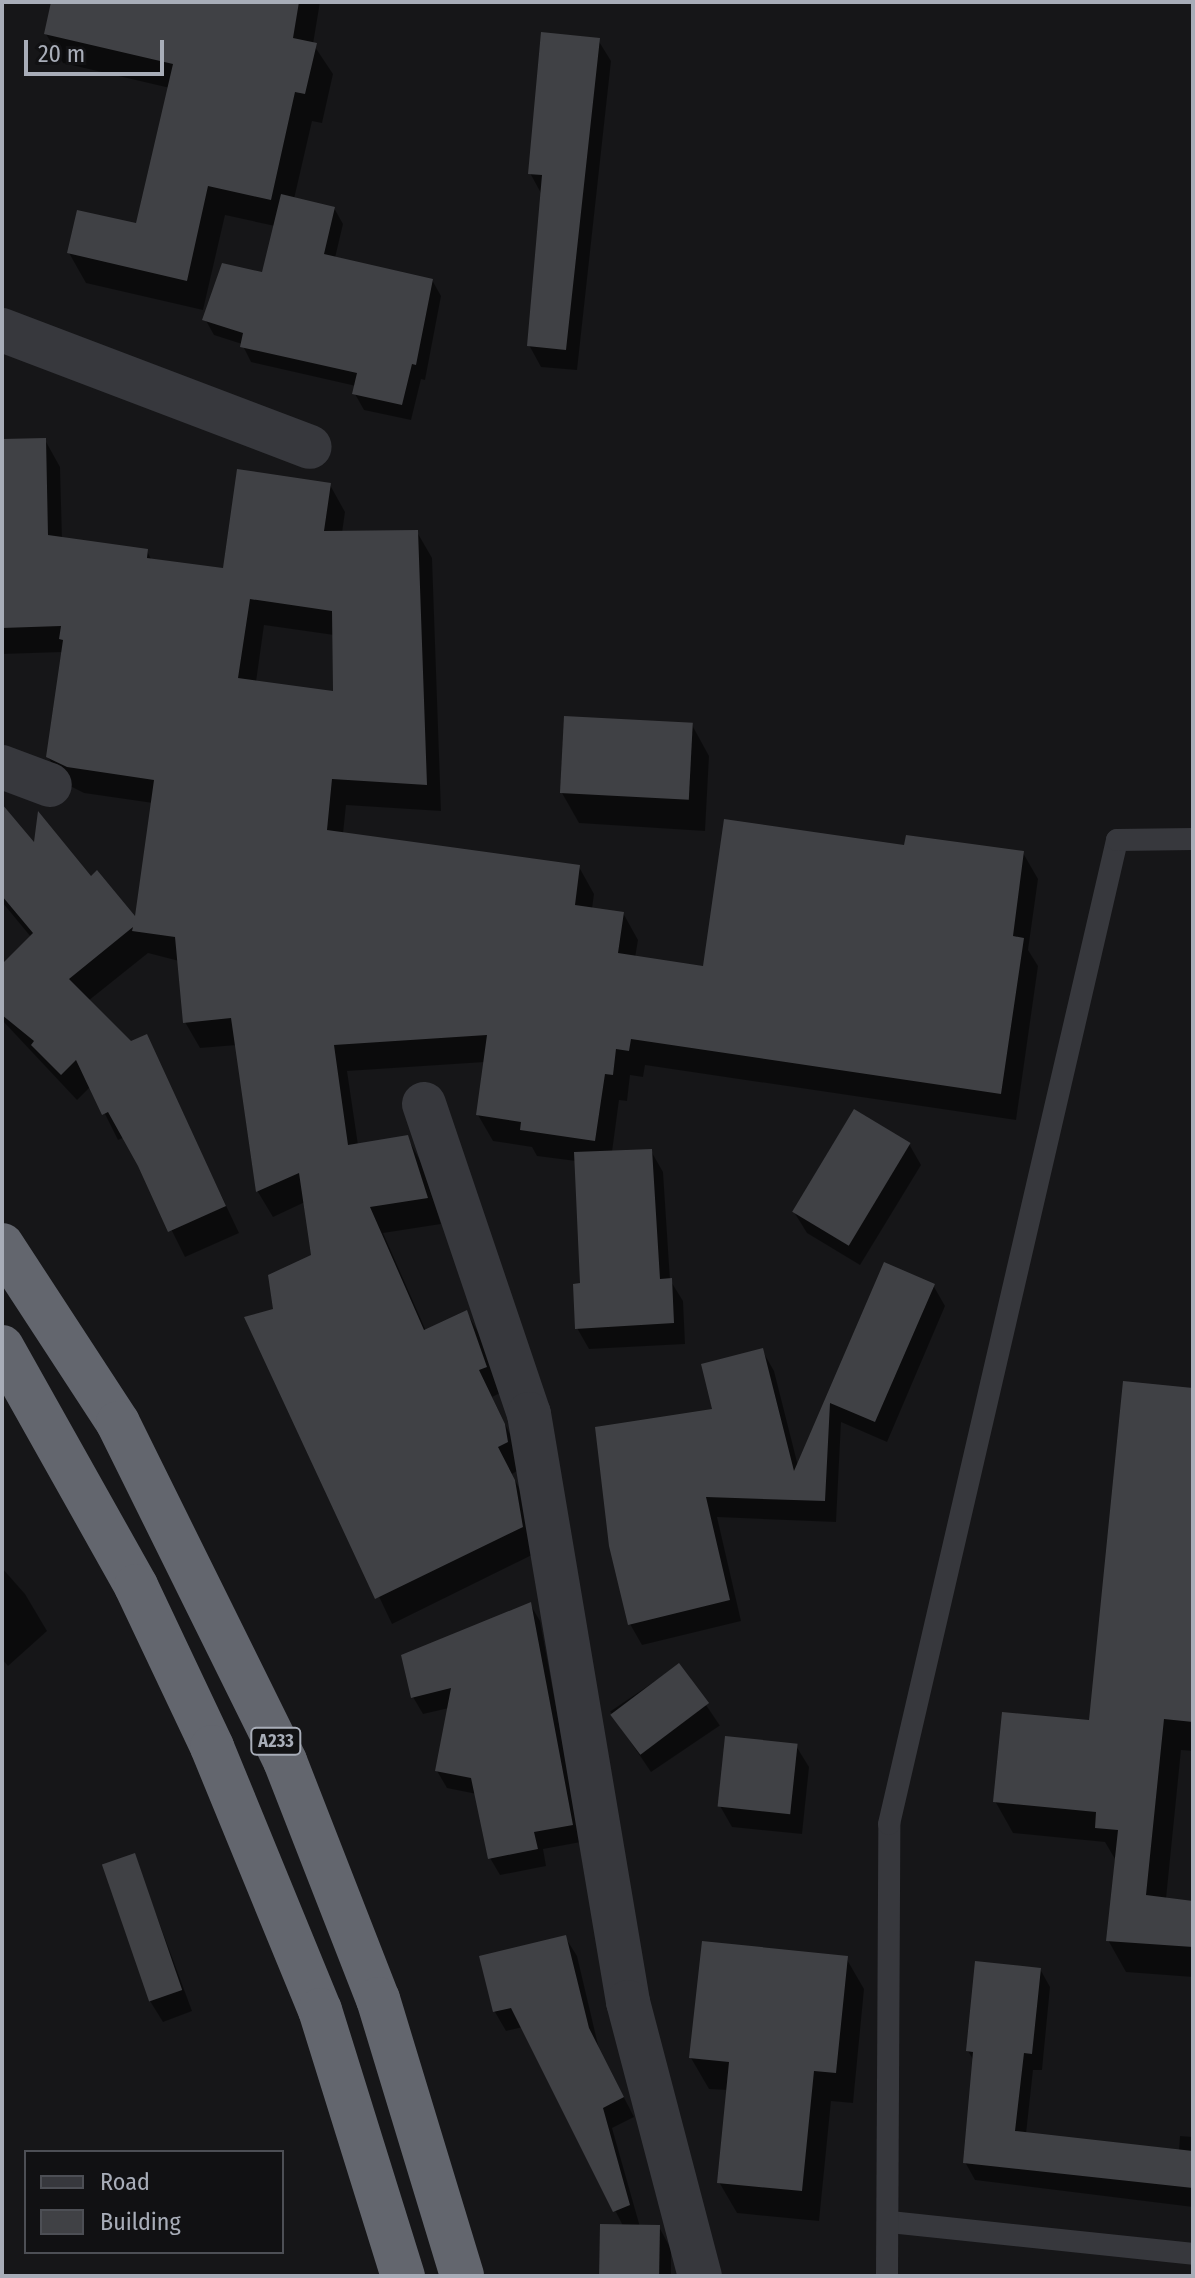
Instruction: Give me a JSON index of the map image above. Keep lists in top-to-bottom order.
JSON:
{
  "streets": {
    "highway": ["A233"]
  },
  "legend": ["Road", "Building"],
  "scale_bar": "20 m"
}
